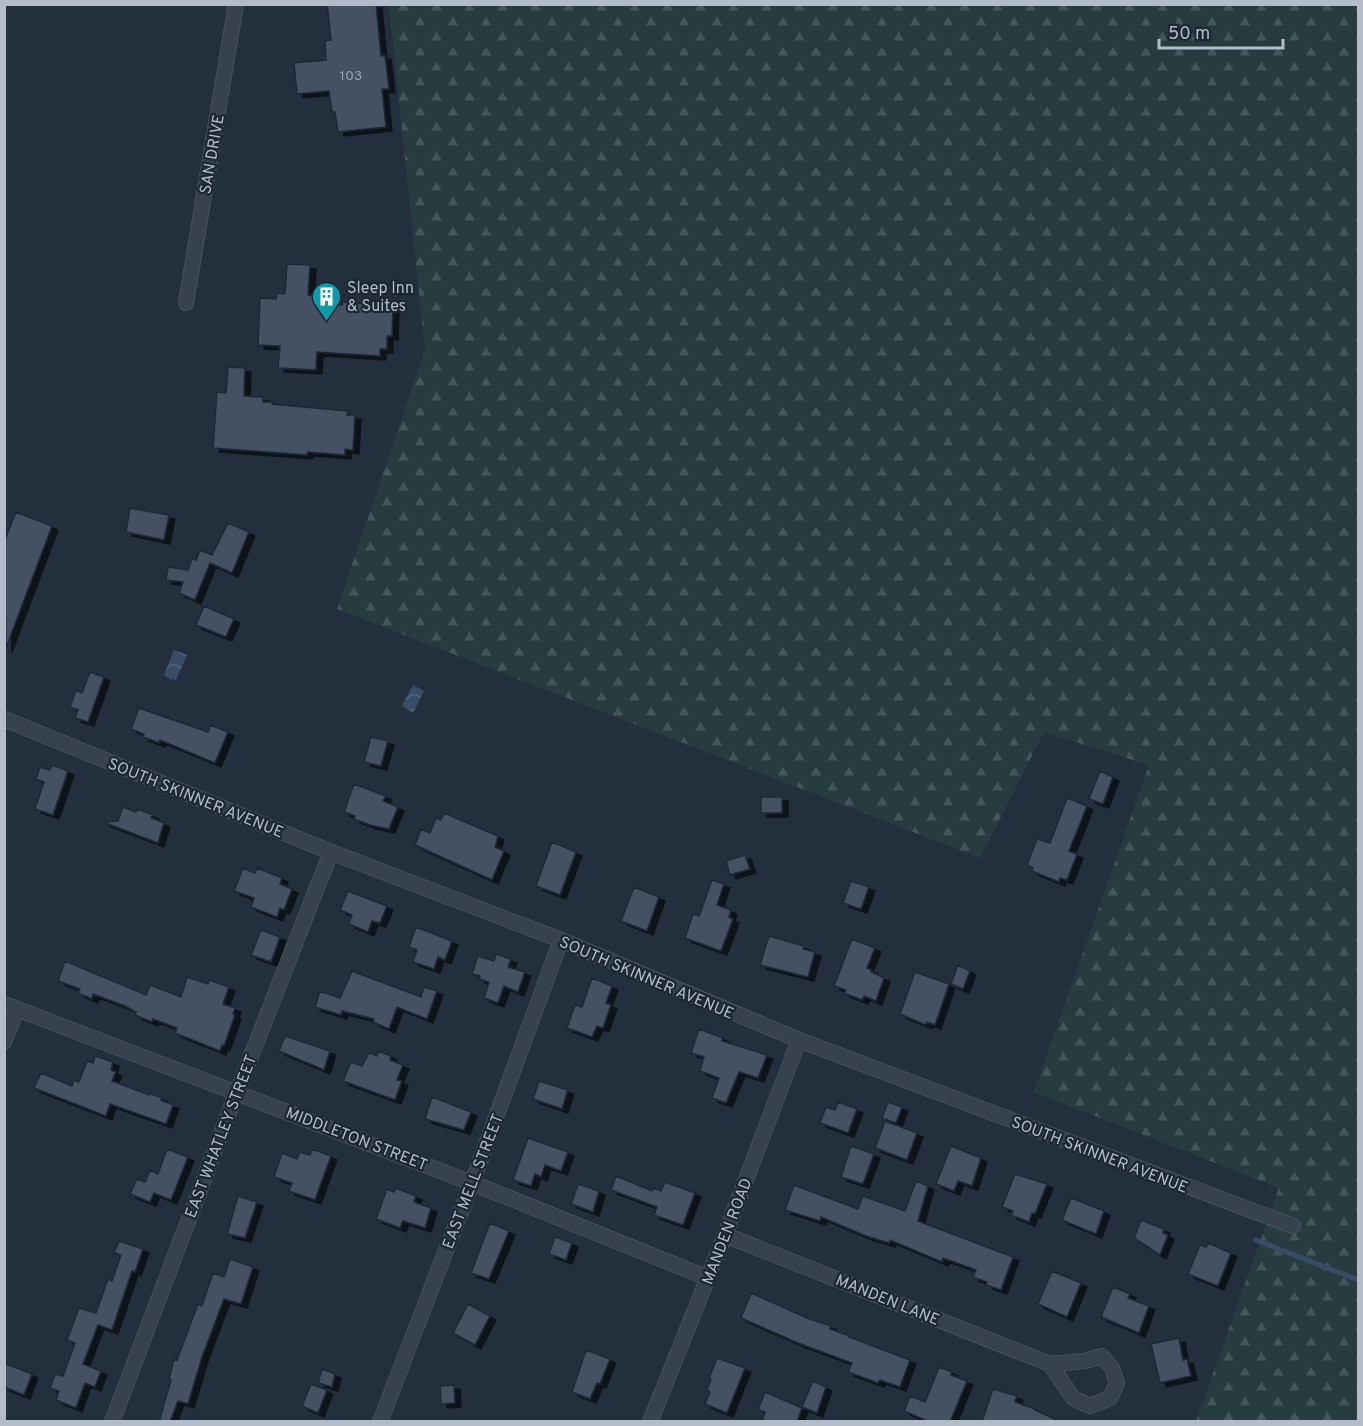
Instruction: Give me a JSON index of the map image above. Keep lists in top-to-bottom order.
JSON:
{
  "streets": {
    "street": [
      "SAN DRIVE",
      "SOUTH SKINNER AVENUE",
      "EAST WHATLEY STREET",
      "MIDDLETON STREET",
      "EAST MELL STREET",
      "MANDEN ROAD",
      "MANDEN LANE"
    ]
  },
  "crossings": [
    ["SOUTH SKINNER AVENUE", "EAST WHATLEY STREET"],
    ["SOUTH SKINNER AVENUE", "EAST MELL STREET"],
    ["SOUTH SKINNER AVENUE", "MANDEN ROAD"],
    ["EAST WHATLEY STREET", "MIDDLETON STREET"],
    ["MIDDLETON STREET", "EAST MELL STREET"],
    ["MIDDLETON STREET", "MANDEN ROAD"],
    ["MANDEN ROAD", "MANDEN LANE"]
  ],
  "places": {
    "building": ["Sleep Inn & Suites"]
  },
  "house_numbers": ["103"],
  "scale_bar": "50 m"
}
